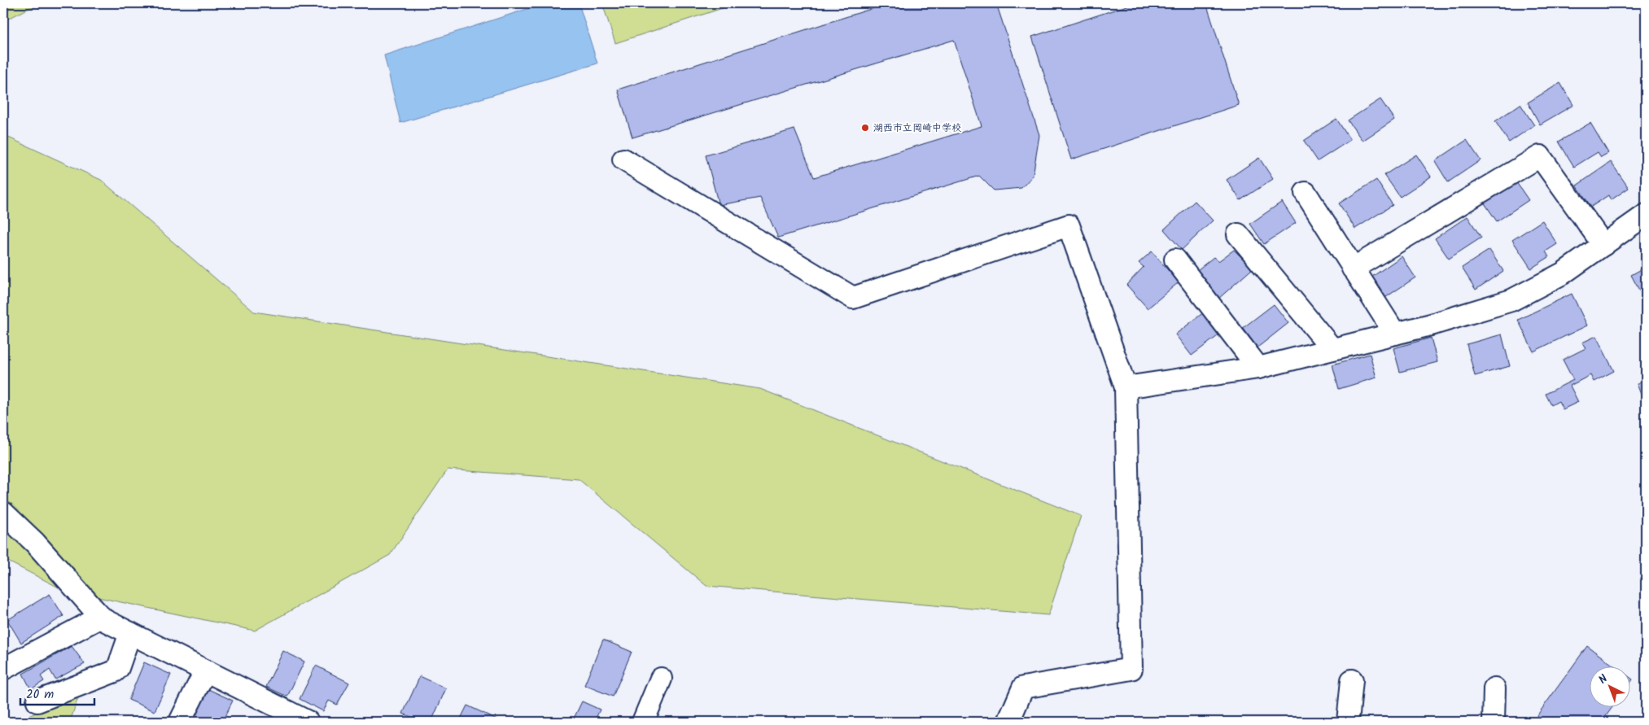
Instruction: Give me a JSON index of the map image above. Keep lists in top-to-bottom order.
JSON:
{
  "places": ["湖西市立岡崎中学校"],
  "scale_bar": "20 m",
  "north": "top left"
}
